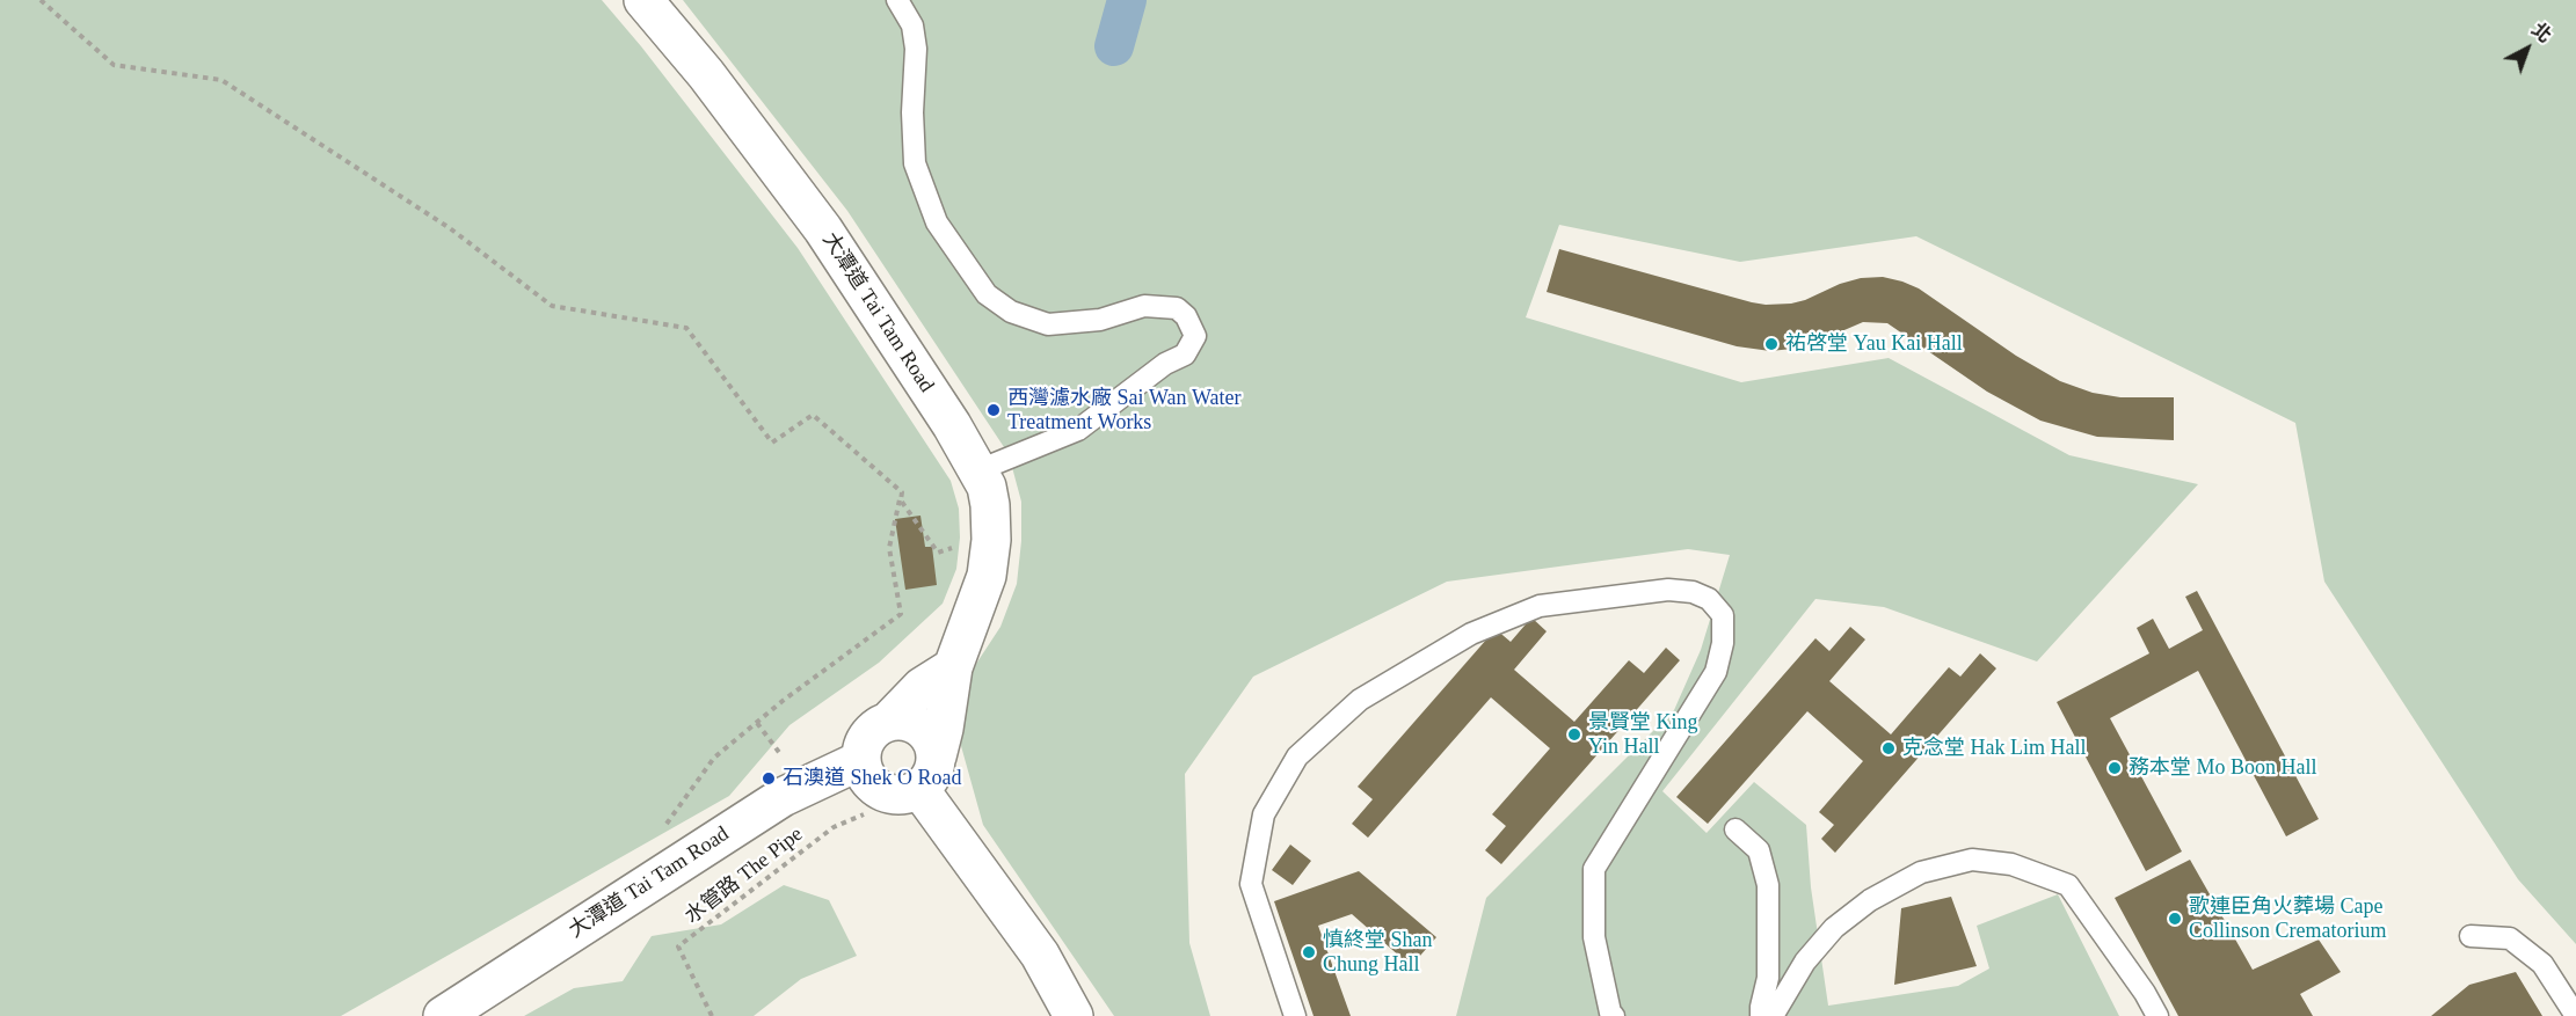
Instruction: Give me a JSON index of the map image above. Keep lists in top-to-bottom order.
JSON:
{
  "streets": {
    "main road": ["大潭道 Tai Tam Road"],
    "path": ["水管路 The Pipe"]
  },
  "places": [
    "祐啓堂 Yau Kai Hall",
    "西灣濾水廠 Sai Wan Water Treatment Works",
    "景賢堂 King Yin Hall",
    "克念堂 Hak Lim Hall",
    "務本堂 Mo Boon Hall",
    "石澳道 Shek O Road",
    "歌連臣角火葬場 Cape Collinson Crematorium",
    "慎終堂 Shan Chung Hall"
  ],
  "north": "top right"
}
